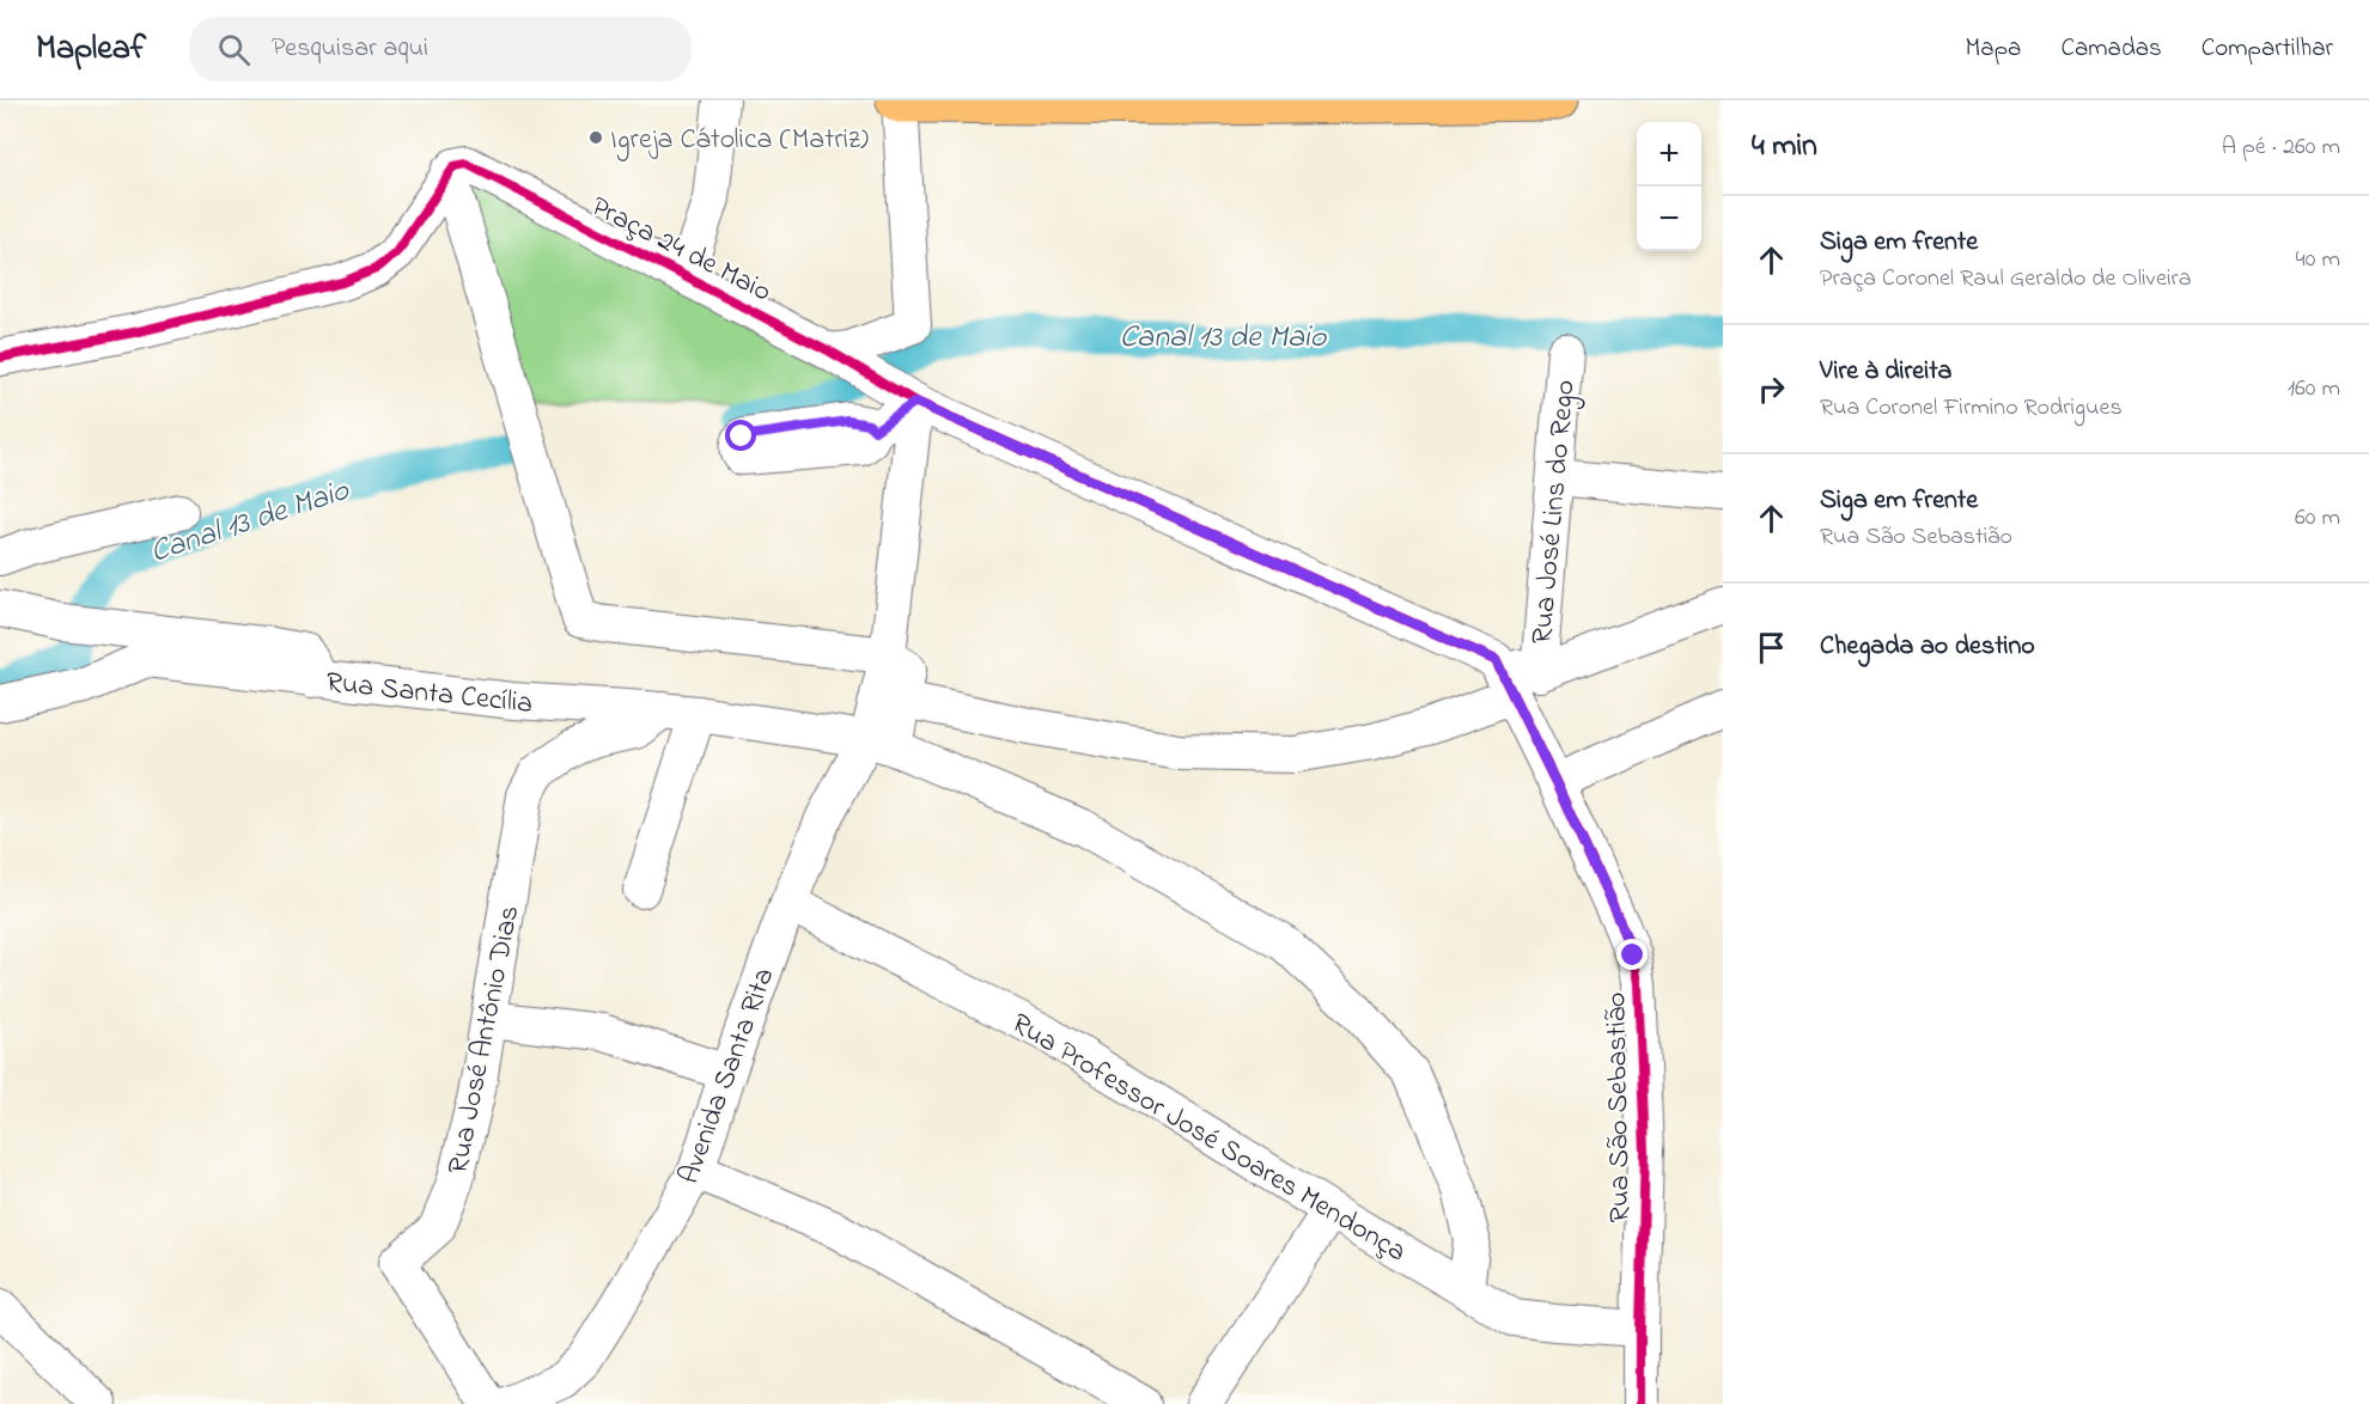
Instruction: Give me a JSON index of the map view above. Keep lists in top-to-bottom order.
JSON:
{
  "streets": {
    "street": [
      "Praça 24 de Maio",
      "Rua José Lins do Rego",
      "Rua Santa Cecília",
      "Rua José Antônio Dias",
      "Avenida Santa Rita",
      "Rua São Sebastião",
      "Rua Professor José Soares Mendonça"
    ]
  },
  "crossings": [
    ["Praça 24 de Maio", "Rua José Lins do Rego"],
    ["Praça 24 de Maio", "Rua São Sebastião"],
    ["Rua Santa Cecília", "Rua José Antônio Dias"],
    ["Rua Santa Cecília", "Avenida Santa Rita"],
    ["Rua Santa Cecília", "Rua Professor José Soares Mendonça"],
    ["Avenida Santa Rita", "Rua Professor José Soares Mendonça"],
    ["Rua São Sebastião", "Rua Professor José Soares Mendonça"]
  ],
  "water": ["Canal 13 de Maio"],
  "places": ["Igreja Cátolica (Matriz)"],
  "page": {
    "header": "Mapleaf",
    "search": "Pesquisar aqui",
    "nav": ["Mapa", "Camadas", "Compartilhar"],
    "heading": ["4 min", "A pé · 260 m"],
    "map_buttons": ["+", "−"],
    "list": [
      ["Siga em frente", "Praça Coronel Raul Geraldo de Oliveira", "40 m"],
      ["Vire à direita", "Rua Coronel Firmino Rodrigues", "160 m"],
      ["Siga em frente", "Rua São Sebastião", "60 m"],
      "Chegada ao destino"
    ]
  }
}
